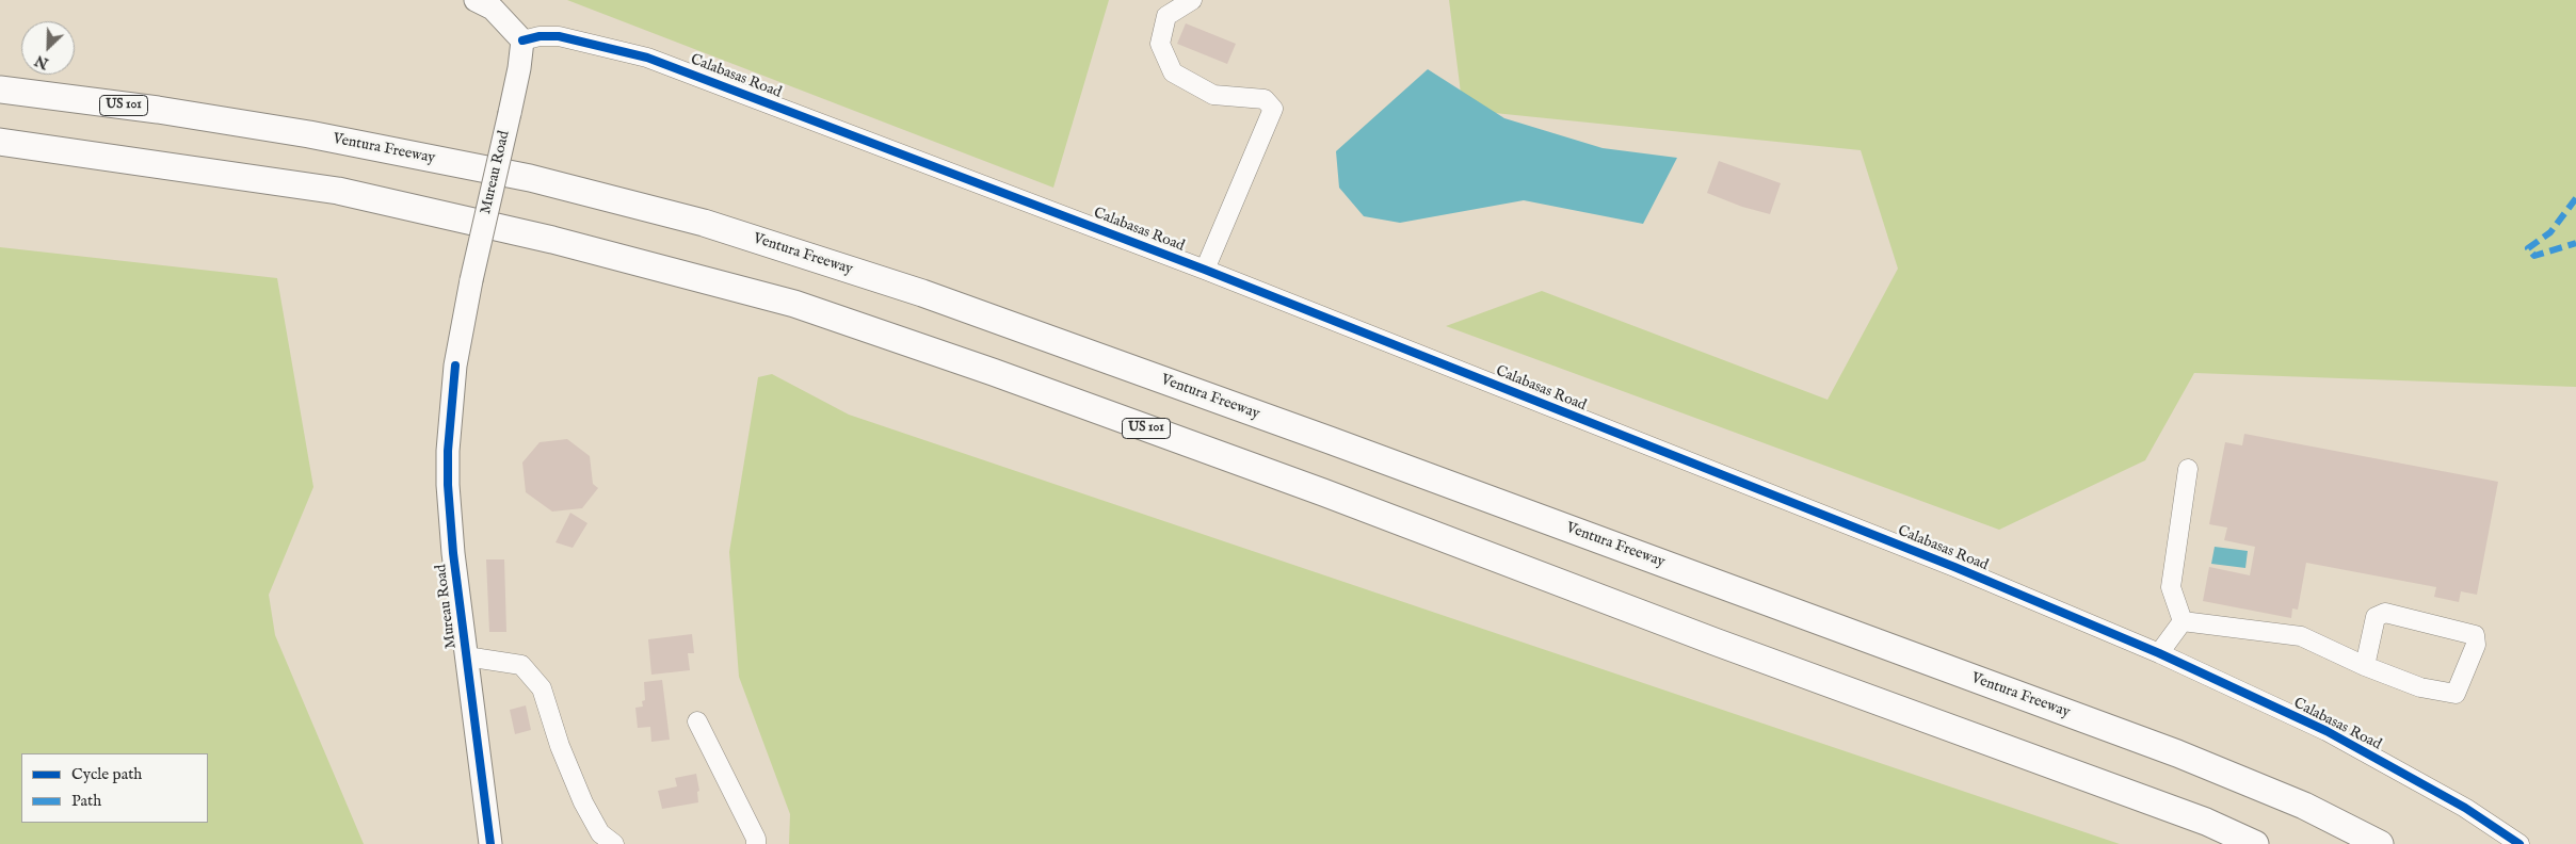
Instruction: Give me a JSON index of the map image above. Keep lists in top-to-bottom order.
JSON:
{
  "streets": {
    "highway": ["US 101", "Ventura Freeway"],
    "main road": ["Mureau Road"],
    "street": ["Calabasas Road"]
  },
  "crossings": [
    ["Calabasas Road", "Mureau Road"]
  ],
  "legend": ["Cycle path", "Path"],
  "north": "bottom left"
}
